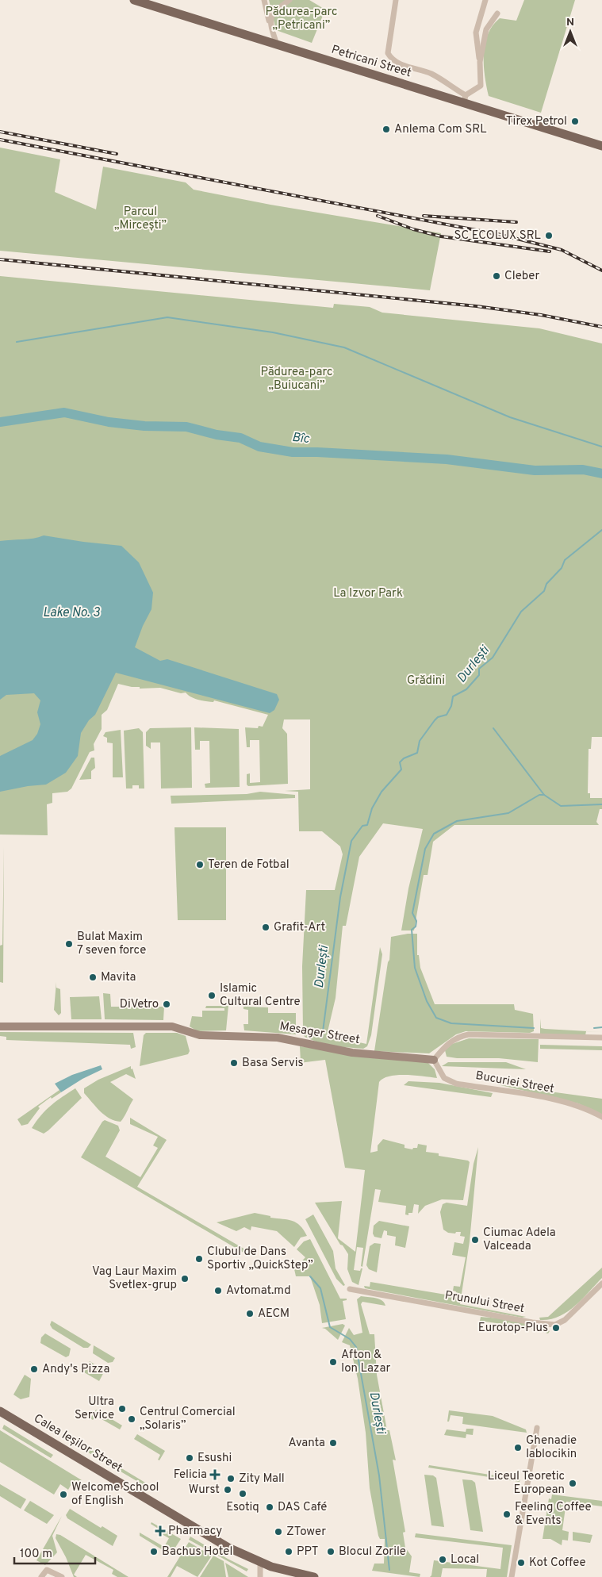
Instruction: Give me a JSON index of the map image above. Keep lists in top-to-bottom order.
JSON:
{
  "streets": {
    "main road": ["Petricani Street", "Calea Ieșilor Street"],
    "street": ["Mesager Street", "Bucuriei Street", "Prunului Street"]
  },
  "crossings": [
    ["Mesager Street", "Bucuriei Street"]
  ],
  "water": ["Bîc", "Lake No. 3", "Durlești"],
  "parks": [
    "Pădurea-parc „Petricani”",
    "Parcul „Mircești”",
    "Pădurea-parc „Buiucani”",
    "La Izvor Park",
    "Grădini"
  ],
  "places": {
    "other": [
      "Tirex Petrol",
      "Anlema Com SRL",
      "SC ECOLUX SRL",
      "Cleber",
      "Teren de Fotbal",
      "Grafit-Art",
      "Bulat Maxim 7 seven force",
      "Mavita",
      "Islamic Cultural Centre",
      "DiVetro",
      "Basa Servis",
      "Ciumac Adela Valceada",
      "Clubul de Dans Sportiv „QuickStep”",
      "Vag Laur Maxim Svetlex-grup",
      "Avtomat.md",
      "AECM",
      "Eurotop-Plus",
      "Afton & Ion Lazar",
      "Andy's Pizza",
      "Ultra Service",
      "Centrul Comercial „Solaris”",
      "Avanta",
      "Ghenadie Iablocikin",
      "Esushi",
      "Zity Mall",
      "Liceul Teoretic European",
      "Wurst",
      "Esotiq",
      "Welcome School of English",
      "DAS Café",
      "Feeling Coffee & Events",
      "ZTower",
      "Bachus Hotel",
      "PPT",
      "Blocul Zorile",
      "Local",
      "Kot Coffee"
    ],
    "health": ["Felicia", "Pharmacy"]
  },
  "scale_bar": "100 m",
  "north": "top"
}
